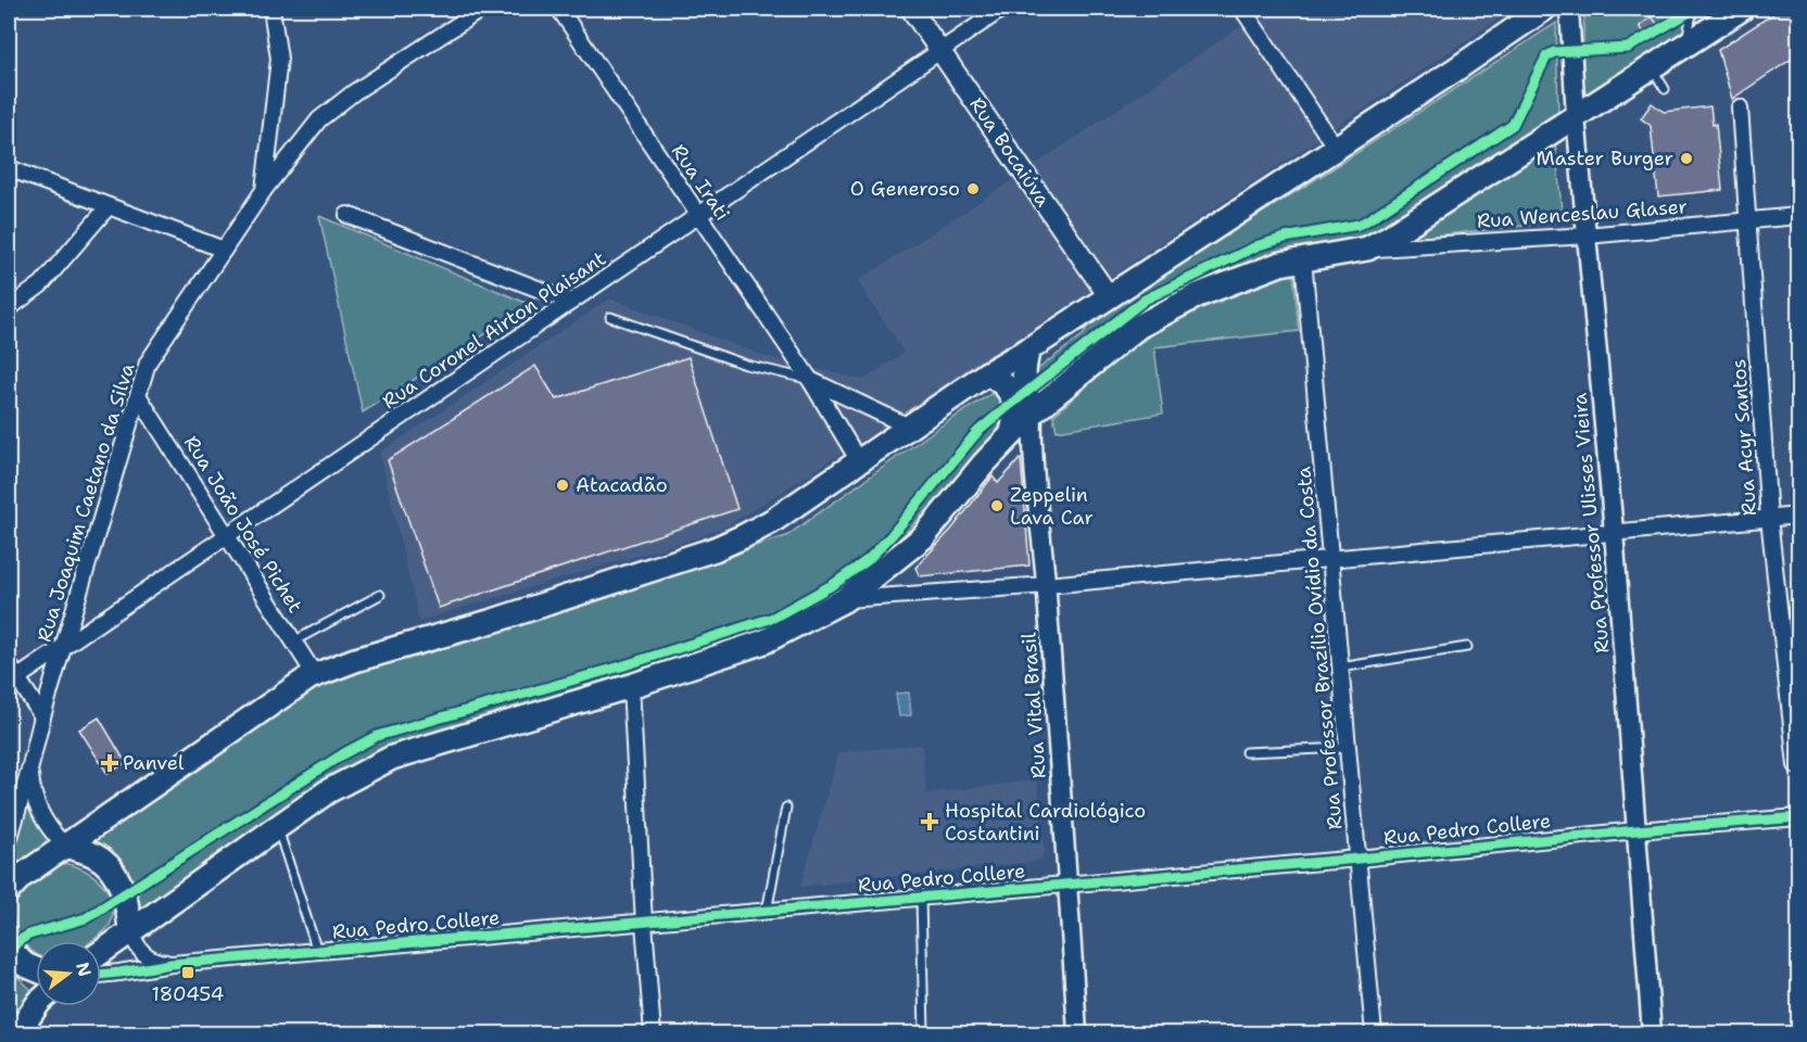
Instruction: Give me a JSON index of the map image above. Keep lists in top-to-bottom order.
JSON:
{
  "streets": {
    "main road": ["Rua Bocaiúva"],
    "street": [
      "Rua Irati",
      "Rua Wenceslau Glaser",
      "Rua Coronel Airton Plaisant",
      "Rua Acyr Santos",
      "Rua Joaquim Caetano da Silva",
      "Rua Professor Ulisses Vieira",
      "Rua João José Pichet",
      "Rua Professor Brazílio Ovídio da Costa",
      "Rua Vital Brasil",
      "Rua Pedro Collere"
    ]
  },
  "crossings": [
    ["Rua Bocaiúva", "Rua Coronel Airton Plaisant"],
    ["Rua Irati", "Rua Coronel Airton Plaisant"],
    ["Rua Wenceslau Glaser", "Rua Acyr Santos"],
    ["Rua Wenceslau Glaser", "Rua Professor Ulisses Vieira"],
    ["Rua Coronel Airton Plaisant", "Rua Joaquim Caetano da Silva"],
    ["Rua Coronel Airton Plaisant", "Rua João José Pichet"],
    ["Rua Joaquim Caetano da Silva", "Rua João José Pichet"],
    ["Rua Professor Ulisses Vieira", "Rua Pedro Collere"],
    ["Rua Professor Brazílio Ovídio da Costa", "Rua Pedro Collere"],
    ["Rua Vital Brasil", "Rua Pedro Collere"]
  ],
  "places": {
    "other": [
      "Master Burger",
      "O Generoso",
      "Atacadão",
      "Zeppelin Lava Car"
    ],
    "health": ["Panvel", "Hospital Cardiológico Costantini"],
    "transit": ["180454"]
  },
  "north": "right"
}
